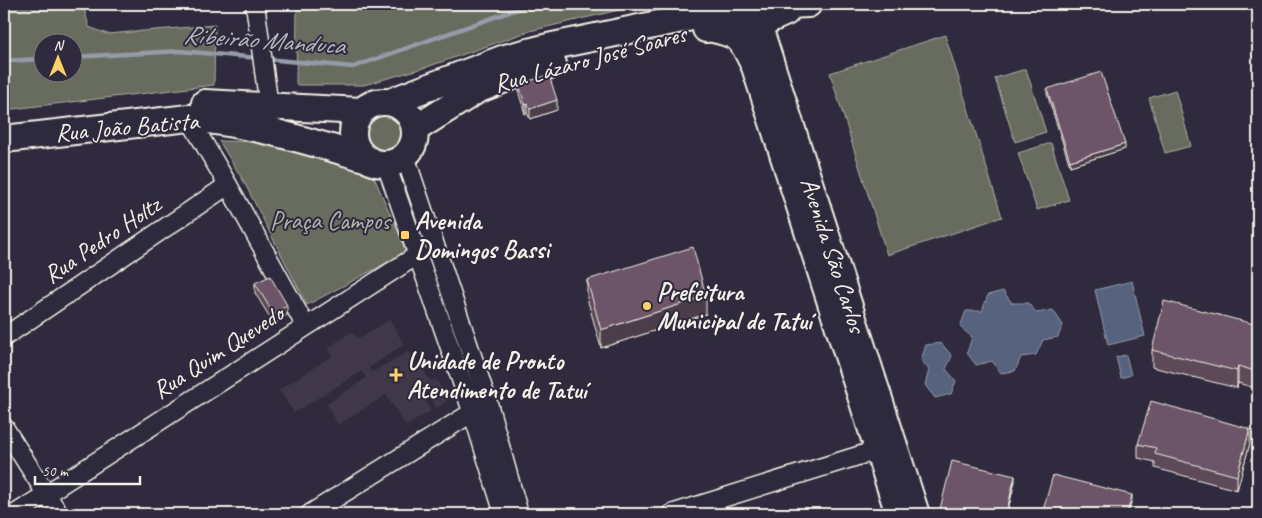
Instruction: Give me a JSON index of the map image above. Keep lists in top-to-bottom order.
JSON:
{
  "streets": {
    "main road": ["Rua Lázaro José Soares", "Rua João Batista", "Avenida São Carlos"],
    "street": ["Rua Pedro Holtz", "Rua Quim Quevedo"]
  },
  "crossings": [
    ["Rua Lázaro José Soares", "Rua João Batista"],
    ["Rua Lázaro José Soares", "Avenida São Carlos"]
  ],
  "water": ["Ribeirão Manduca"],
  "parks": ["Praça Campos"],
  "places": {
    "transit": ["Avenida Domingos Bassi"],
    "other": ["Prefeitura Municipal de Tatuí"],
    "health": ["Unidade de Pronto Atendimento de Tatuí"]
  },
  "scale_bar": "50 m",
  "north": "top"
}
